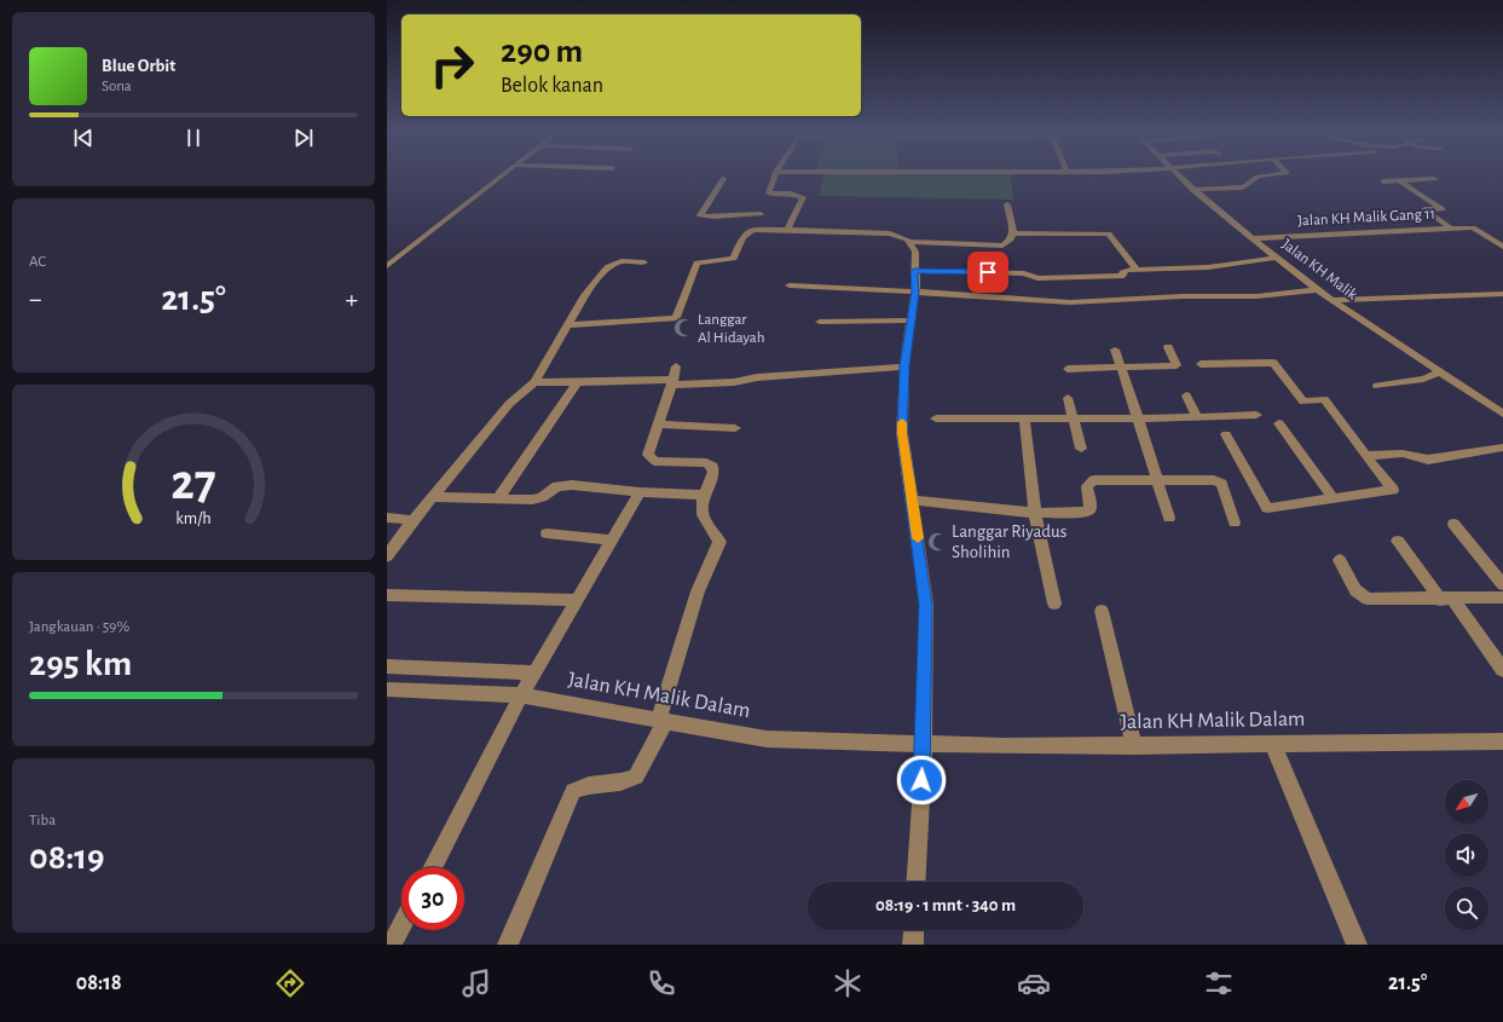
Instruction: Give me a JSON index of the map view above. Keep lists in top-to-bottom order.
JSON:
{
  "streets": {
    "street": ["Jalan KH Malik Gang 11", "Jalan KH Malik", "Jalan KH Malik Dalam"]
  },
  "crossings": [
    ["Jalan KH Malik Gang 11", "Jalan KH Malik"]
  ],
  "places": {
    "mosque": ["Langgar Al Hidayah", "Langgar Riyadus Sholihin"]
  },
  "north": "bottom left",
  "page": {
    "turn": ["290 m", "Belok kanan"],
    "song": ["Blue Orbit", "Sona"],
    "tile": [
      "AC",
      ["Jangkauan · 59%", "295 km"],
      ["Tiba", "08:19"]
    ],
    "heat": ["−", "21.5°", "+"],
    "limit": "30",
    "trip": "08:19 · 1 mnt · 340 m",
    "tabs": ["08:18", "21.5°"],
    "gauge": ["27", "km/h"]
  }
}
